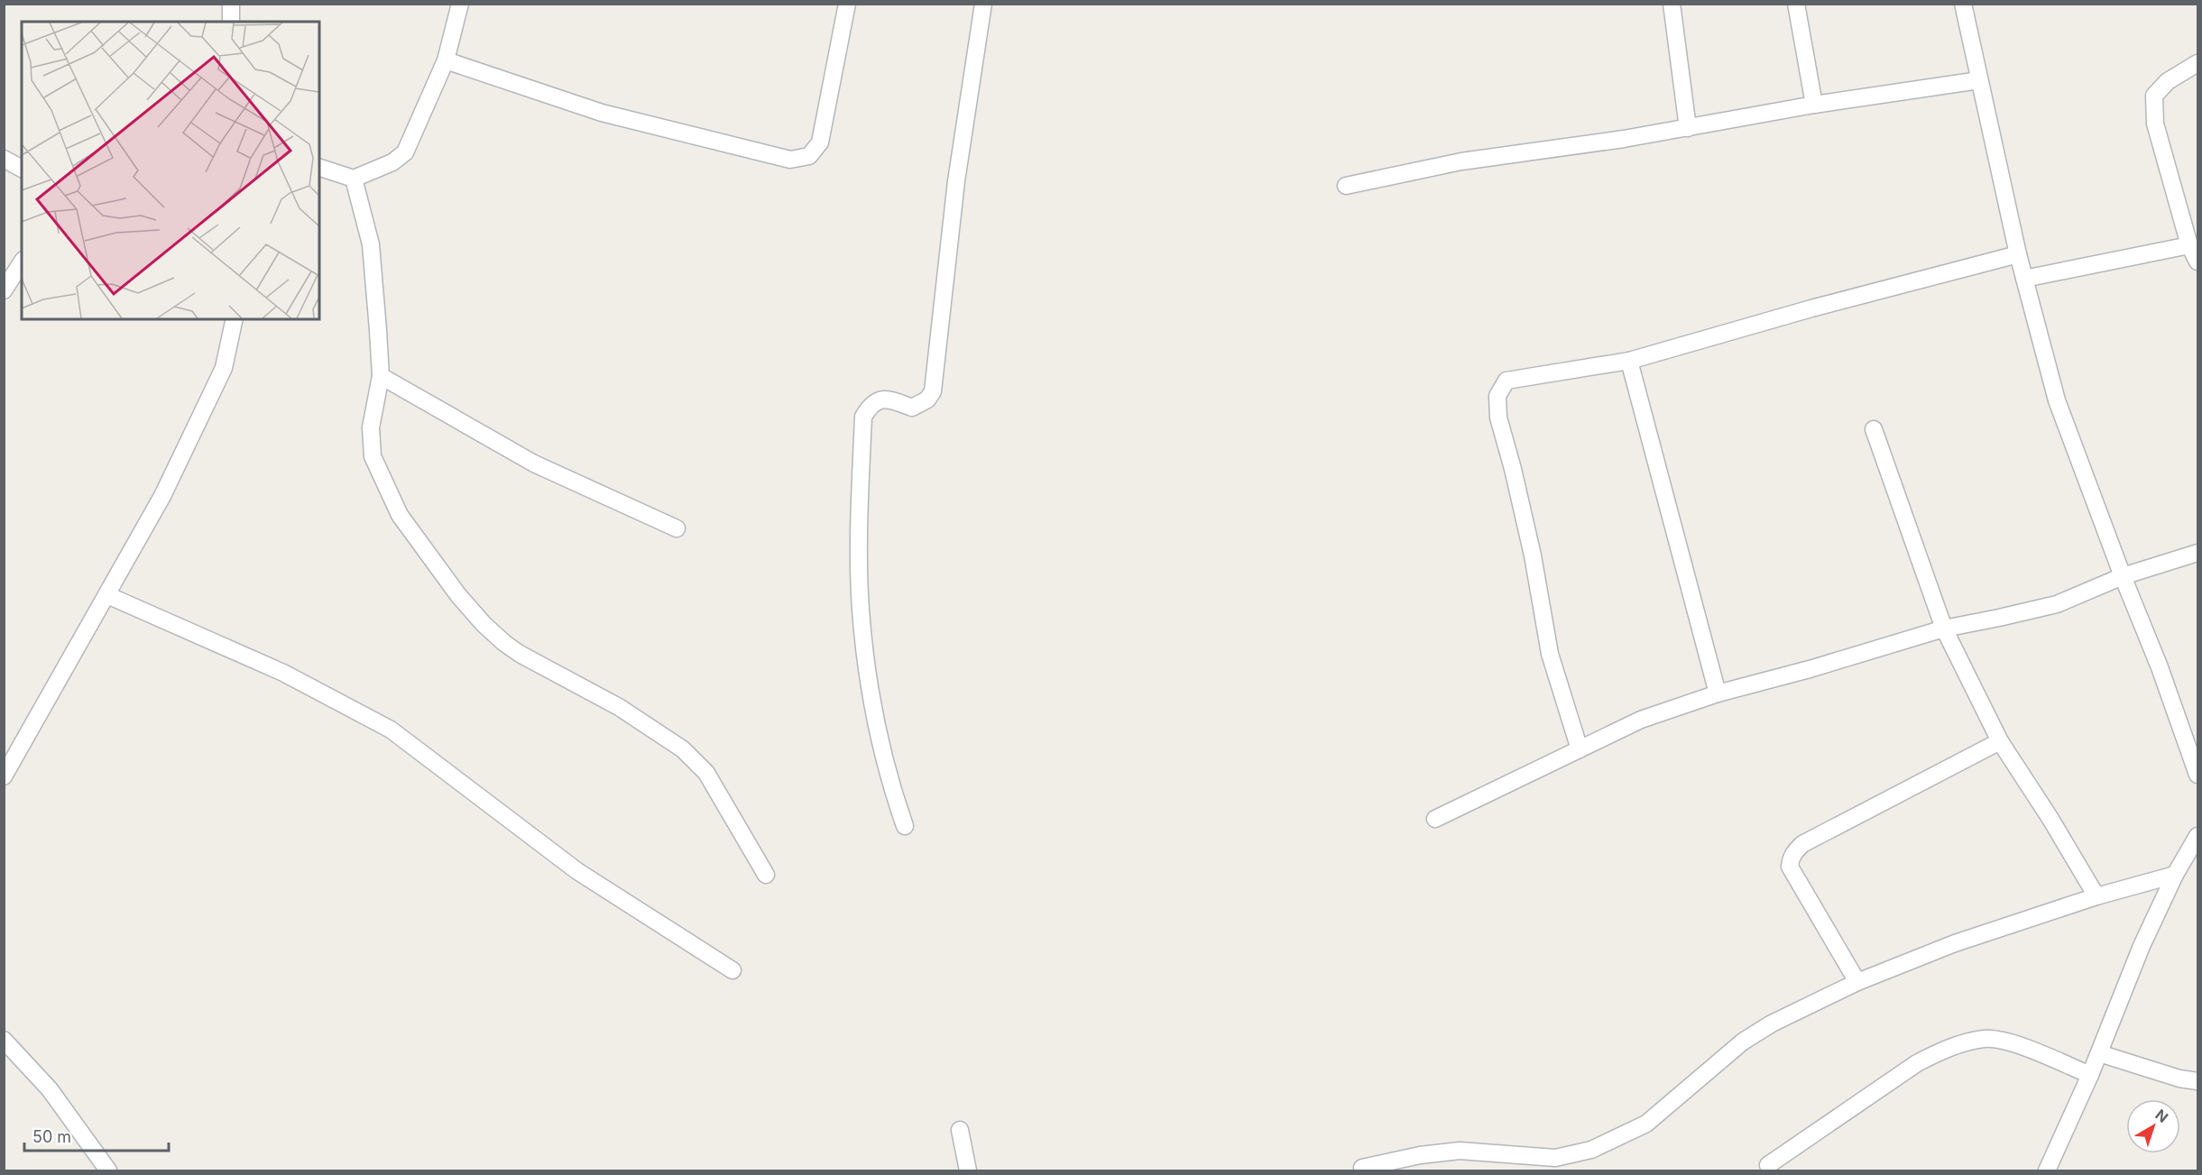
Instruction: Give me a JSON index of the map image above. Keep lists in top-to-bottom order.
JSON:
{
  "scale_bar": "50 m",
  "north": "top right"
}
